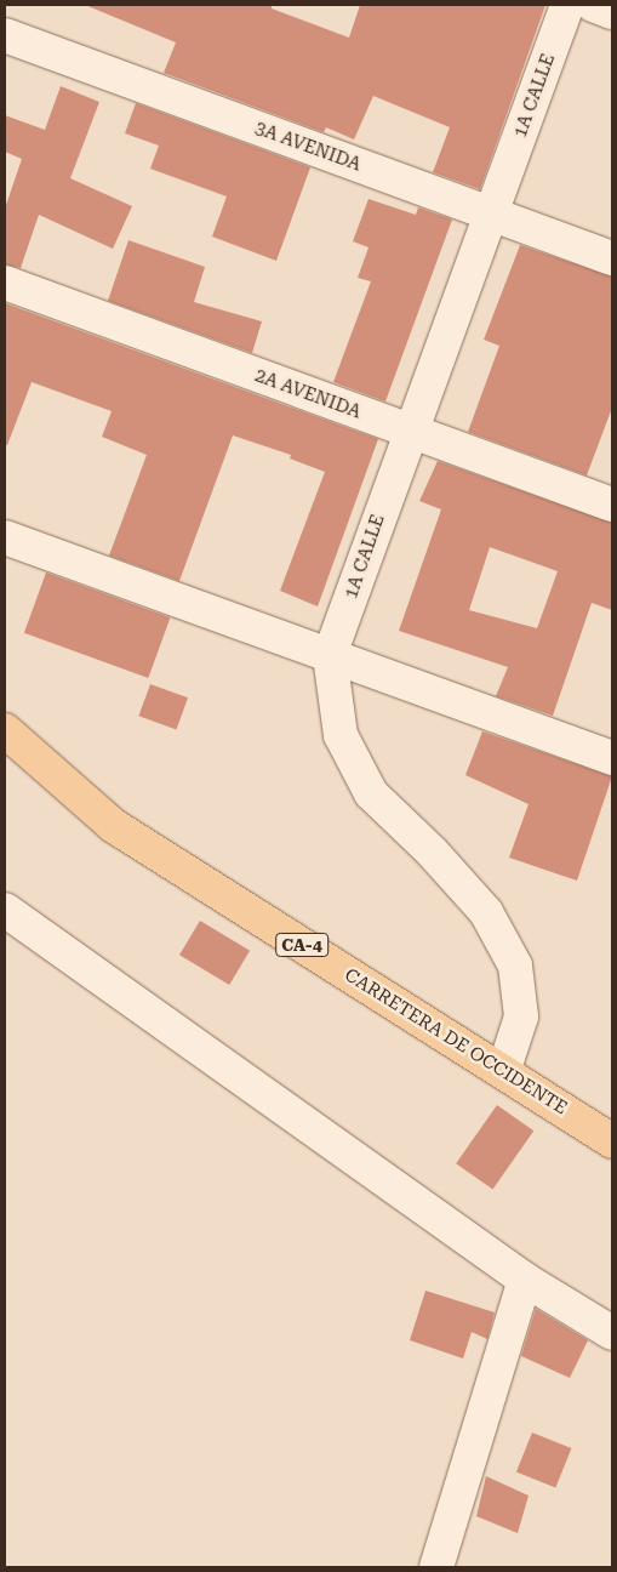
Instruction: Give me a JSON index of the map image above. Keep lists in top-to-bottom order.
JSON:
{
  "streets": {
    "main road": ["CA-4", "CARRETERA DE OCCIDENTE"],
    "street": ["1A CALLE", "3A AVENIDA", "2A AVENIDA"]
  },
  "crossings": [
    ["1A CALLE", "3A AVENIDA"],
    ["1A CALLE", "2A AVENIDA"],
    ["1A CALLE", "CARRETERA DE OCCIDENTE"]
  ]
}
